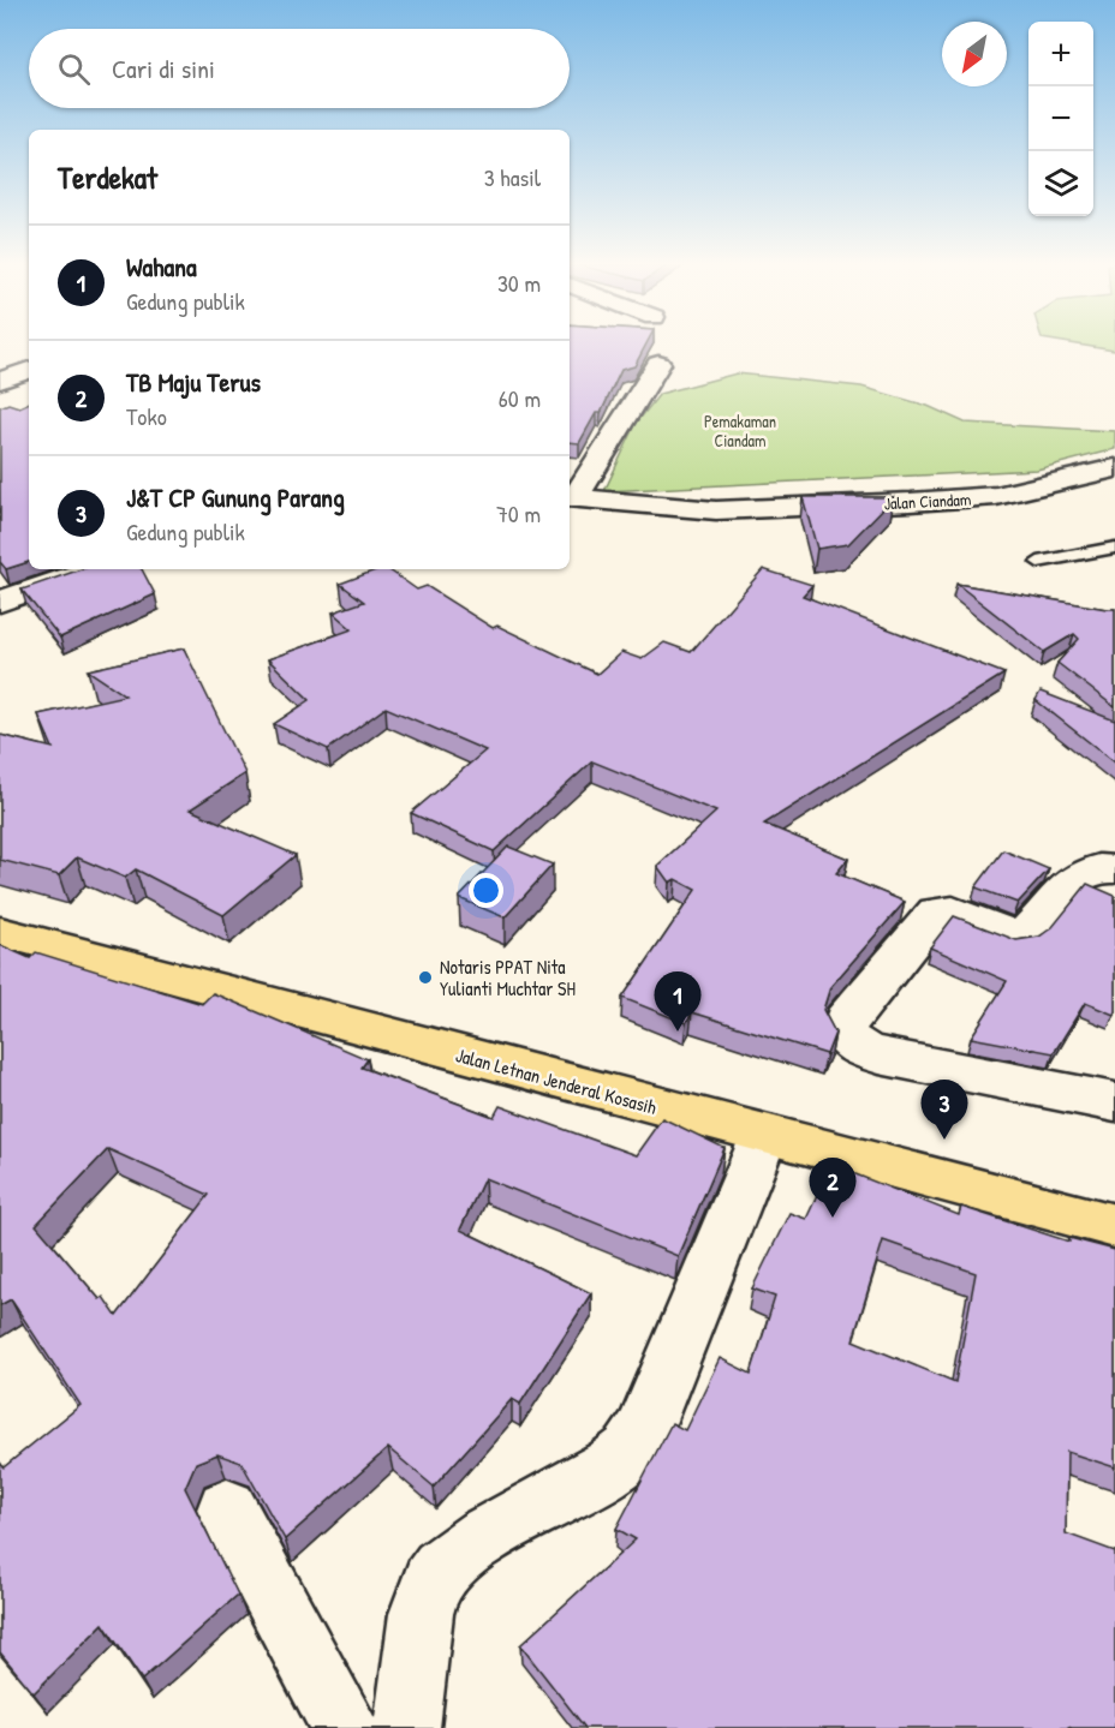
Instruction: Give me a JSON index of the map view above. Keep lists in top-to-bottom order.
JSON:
{
  "streets": {
    "highway": ["Jalan Letnan Jenderal Kosasih"],
    "street": ["Jalan Ciandam"]
  },
  "parks": ["Pemakaman Ciandam"],
  "places": ["Notaris PPAT Nita Yulianti Muchtar SH"],
  "north": "bottom left",
  "page": {
    "map_buttons": ["+", "−"],
    "search": "Cari di sini",
    "heading": ["Terdekat", "3 hasil"],
    "list": [
      {
        "mark": "1",
        "name": "Wahana",
        "note": "Gedung publik",
        "value": "30 m"
      },
      {
        "mark": "2",
        "name": "TB Maju Terus",
        "note": "Toko",
        "value": "60 m"
      },
      {
        "mark": "3",
        "name": "J&T CP Gunung Parang",
        "note": "Gedung publik",
        "value": "70 m"
      }
    ],
    "pins": ["1", "3", "2"]
  }
}
